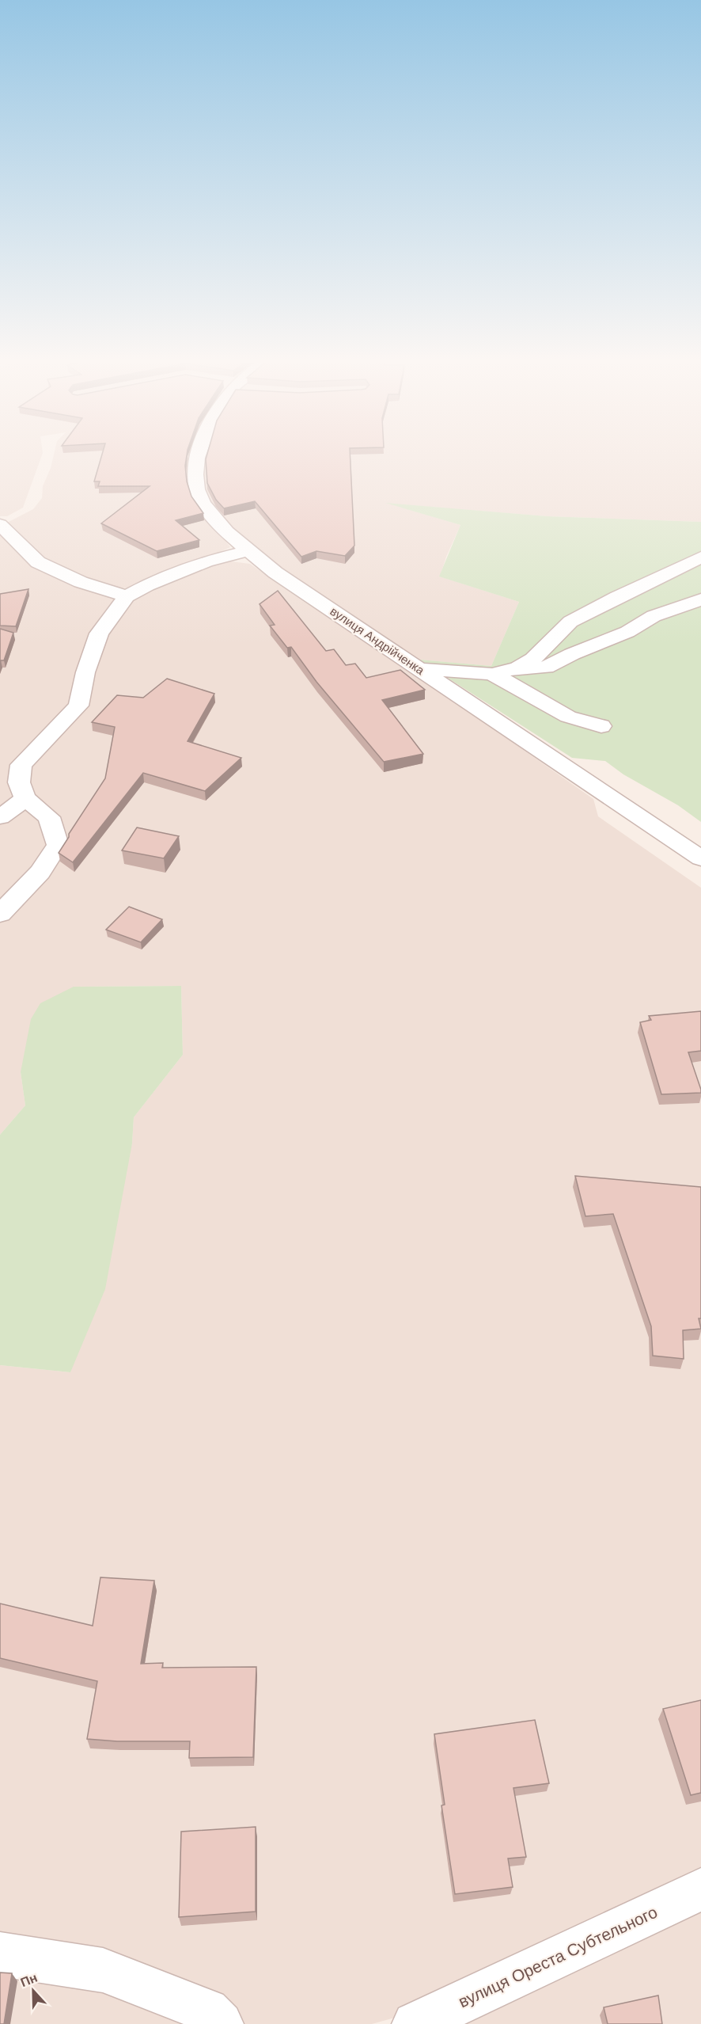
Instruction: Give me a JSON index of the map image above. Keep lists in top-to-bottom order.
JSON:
{
  "streets": {
    "street": ["вулиця Андрійченка", "вулиця Ореста Субтельного"]
  },
  "north": "top"
}
